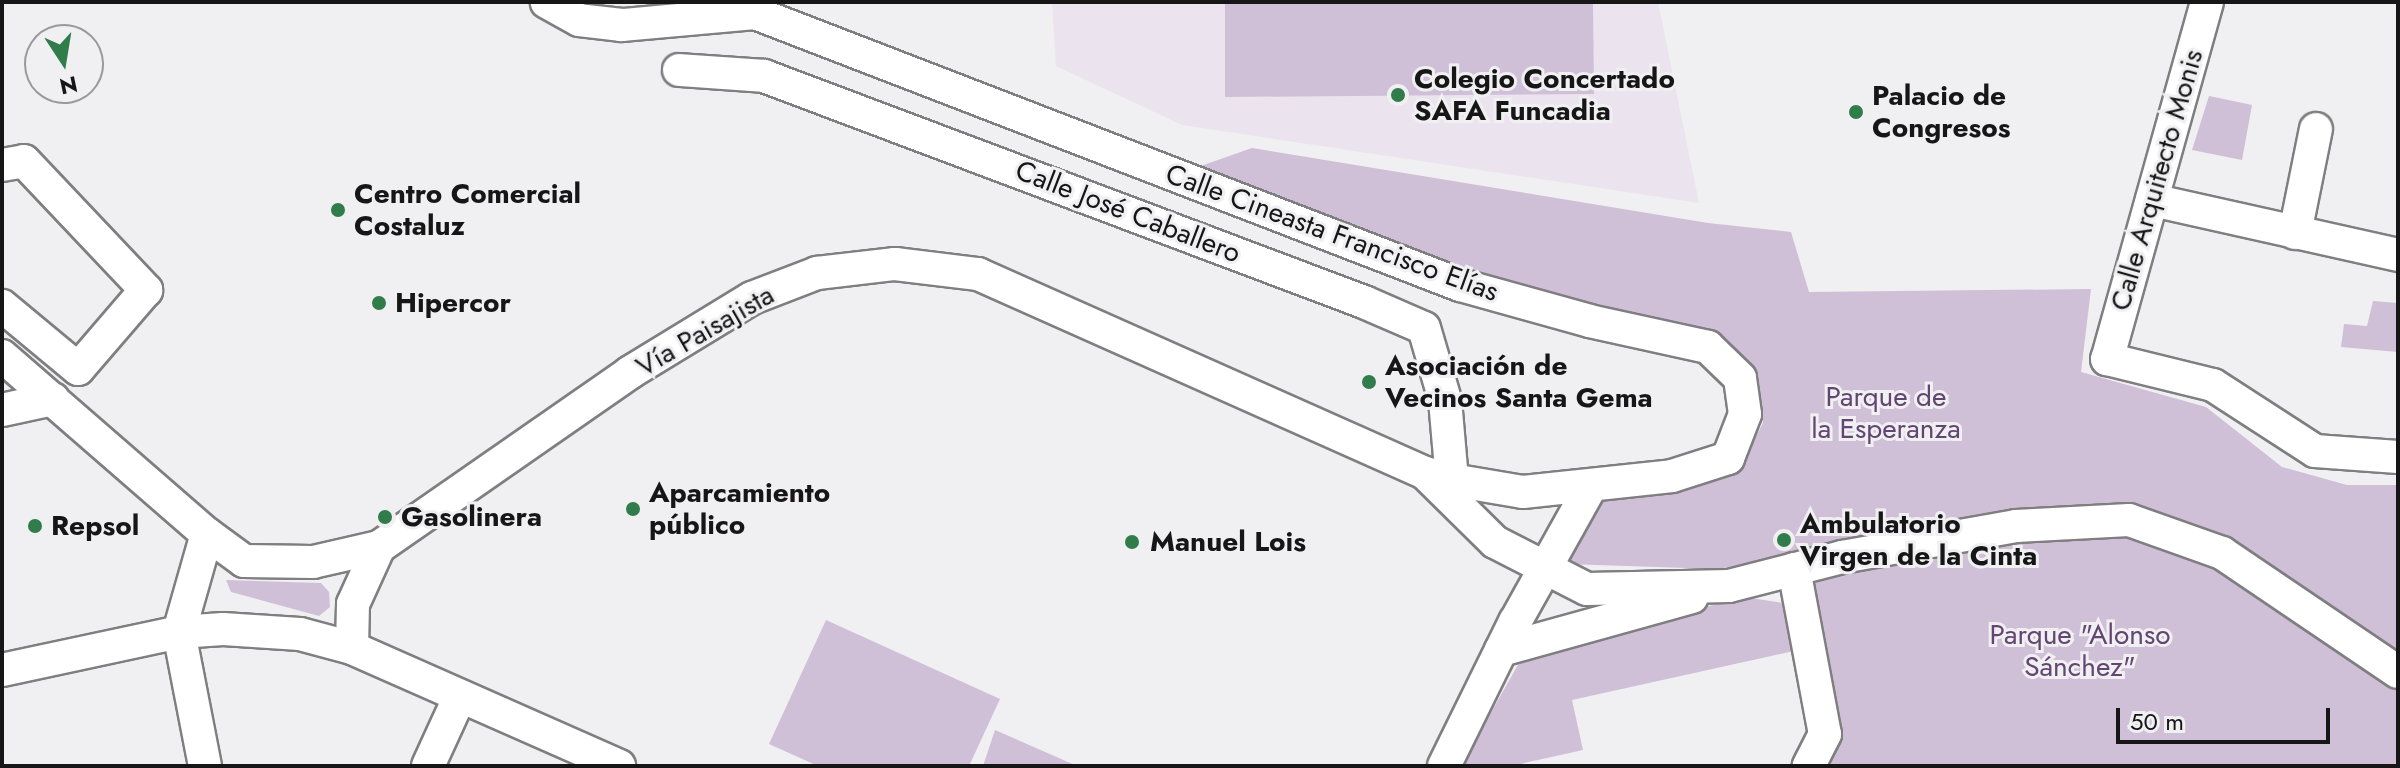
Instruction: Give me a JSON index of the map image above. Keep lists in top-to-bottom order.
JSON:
{
  "streets": {
    "street": [
      "Calle Arquitecto Monis",
      "Calle José Caballero",
      "Calle Cineasta Francisco Elías",
      "Vía Paisajista"
    ]
  },
  "crossings": [
    ["Calle José Caballero", "Calle Cineasta Francisco Elías"],
    ["Calle José Caballero", "Vía Paisajista"],
    ["Calle Cineasta Francisco Elías", "Vía Paisajista"]
  ],
  "parks": ["Parque de la Esperanza", "Parque \"Alonso Sánchez\""],
  "places": [
    "Colegio Concertado SAFA Funcadia",
    "Palacio de Congresos",
    "Centro Comercial Costaluz",
    "Hipercor",
    "Asociación de Vecinos Santa Gema",
    "Aparcamiento público",
    "Gasolinera",
    "Repsol",
    "Ambulatorio Virgen de la Cinta",
    "Manuel Lois"
  ],
  "scale_bar": "50 m",
  "north": "bottom"
}
